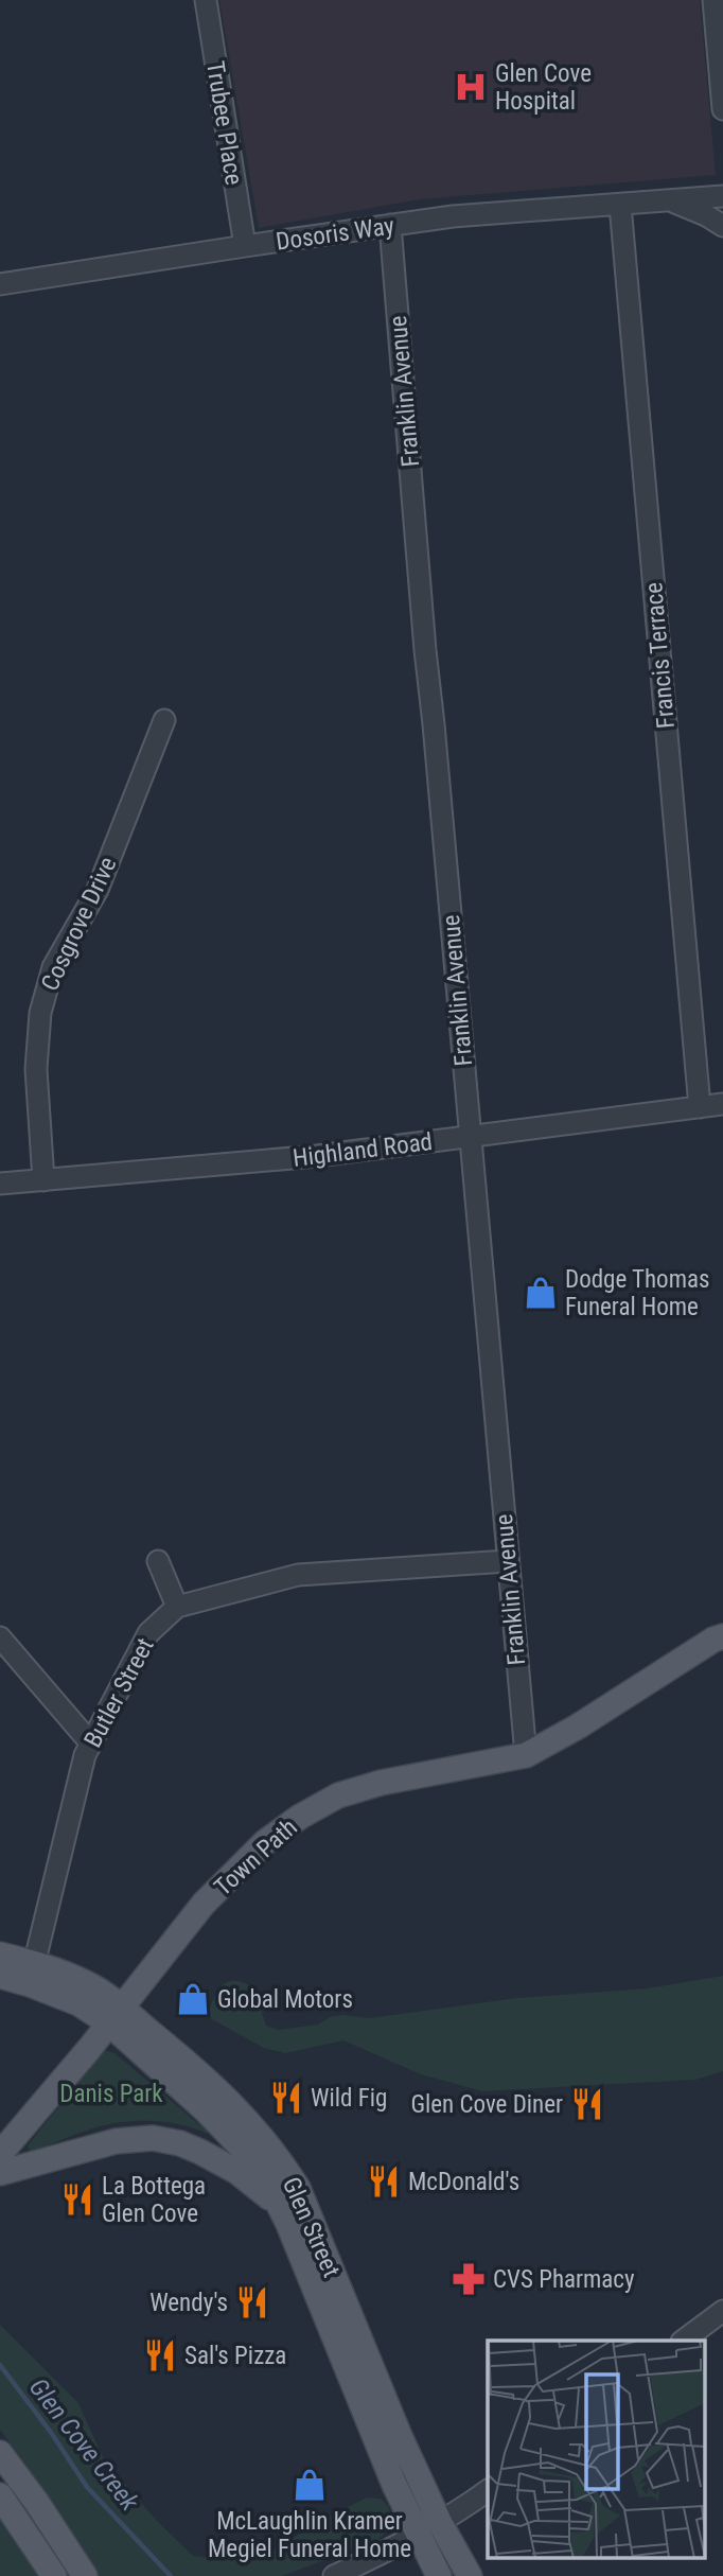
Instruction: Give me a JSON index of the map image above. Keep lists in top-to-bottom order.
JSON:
{
  "streets": {
    "main road": ["Town Path", "Glen Street"],
    "street": [
      "Trubee Place",
      "Dosoris Way",
      "Franklin Avenue",
      "Francis Terrace",
      "Cosgrove Drive",
      "Highland Road",
      "Butler Street"
    ]
  },
  "crossings": [
    ["Trubee Place", "Dosoris Way"],
    ["Dosoris Way", "Franklin Avenue"],
    ["Dosoris Way", "Francis Terrace"],
    ["Franklin Avenue", "Highland Road"],
    ["Franklin Avenue", "Butler Street"],
    ["Franklin Avenue", "Town Path"],
    ["Francis Terrace", "Highland Road"],
    ["Cosgrove Drive", "Highland Road"],
    ["Butler Street", "Glen Street"],
    ["Town Path", "Glen Street"]
  ],
  "water": ["Glen Cove Creek"],
  "parks": ["Danis Park"],
  "places": {
    "hospital": ["Glen Cove Hospital"],
    "shop": ["Dodge Thomas Funeral Home", "Global Motors", "McLaughlin Kramer Megiel Funeral Home"],
    "restaurant": [
      "Wild Fig",
      "Glen Cove Diner",
      "McDonald's",
      "La Bottega Glen Cove",
      "Wendy's",
      "Sal's Pizza"
    ],
    "pharmacy": ["CVS Pharmacy"]
  }
}
